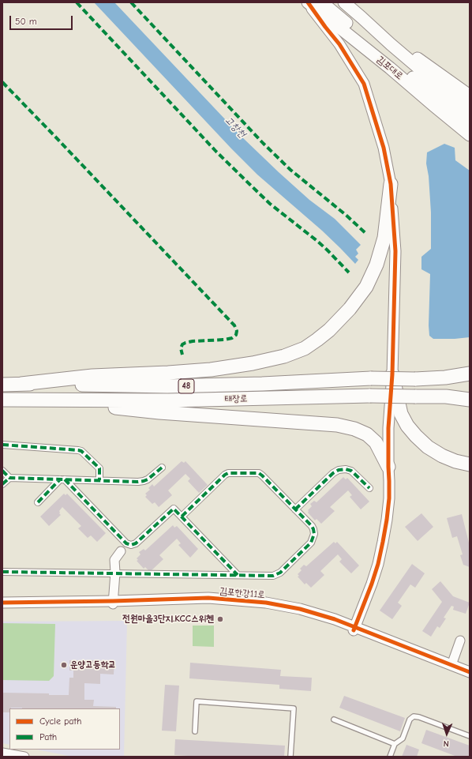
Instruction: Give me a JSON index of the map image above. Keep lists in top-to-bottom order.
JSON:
{
  "streets": {
    "main road": ["김포대로", "48", "태장로"],
    "street": ["김포한강11로"]
  },
  "crossings": [
    ["48", "태장로"]
  ],
  "water": ["고창천"],
  "places": ["전원마을3단지.KCC스위첸", "운양고등학교"],
  "legend": ["Cycle path", "Path"],
  "scale_bar": "50 m",
  "north": "bottom"
}
